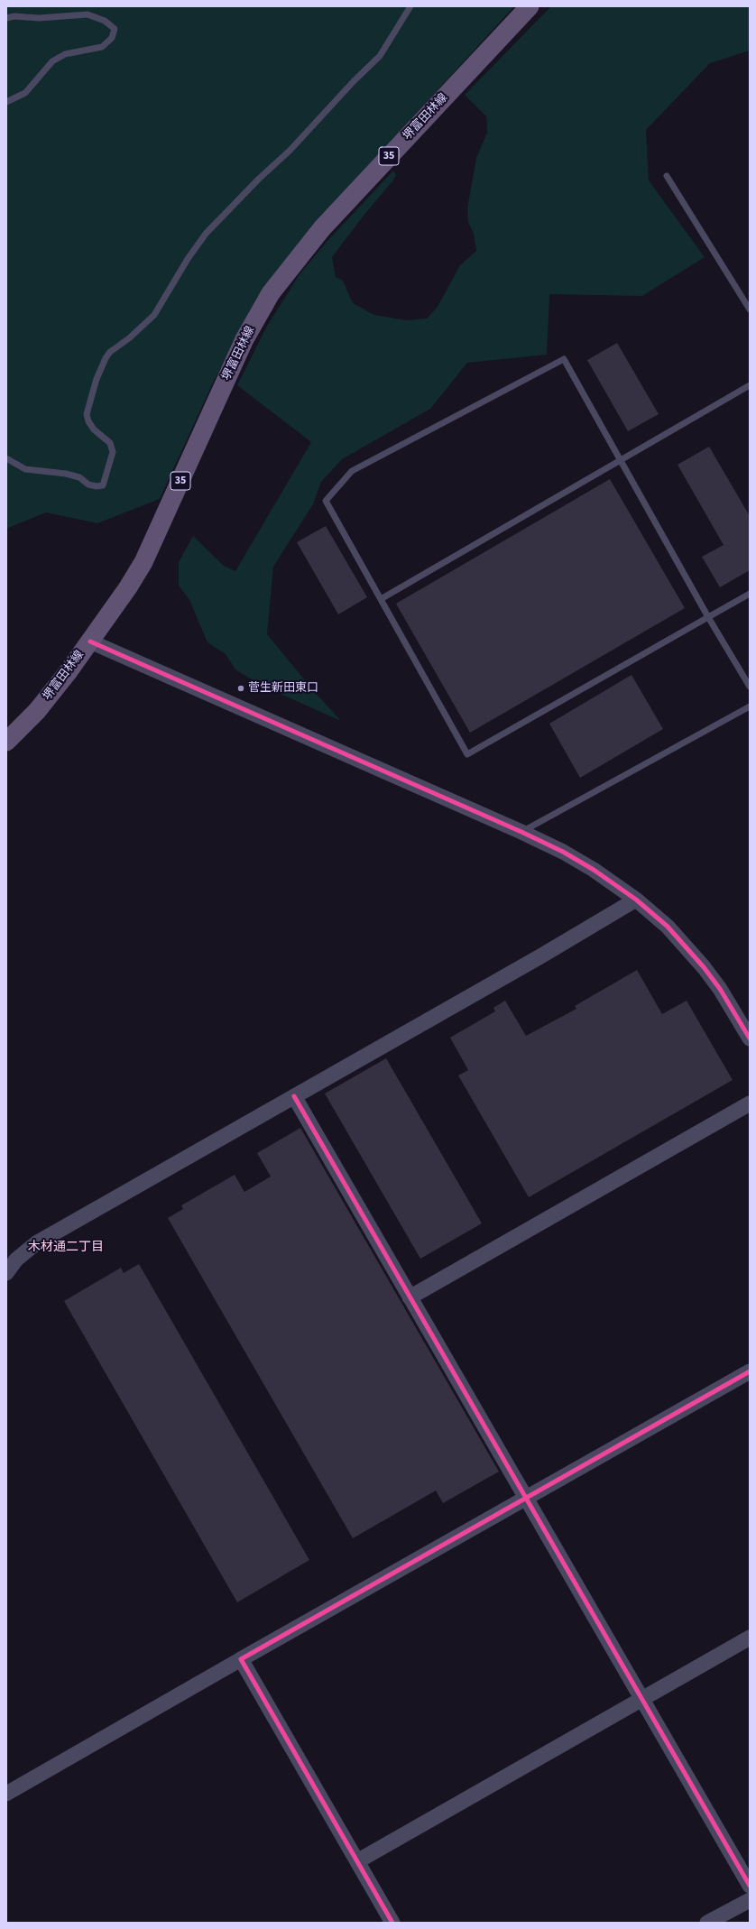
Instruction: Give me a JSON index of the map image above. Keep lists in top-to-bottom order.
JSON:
{
  "streets": {
    "main road": ["堺富田林線", "35"]
  },
  "districts": ["木材通二丁目"],
  "places": ["菅生新田東口"]
}
